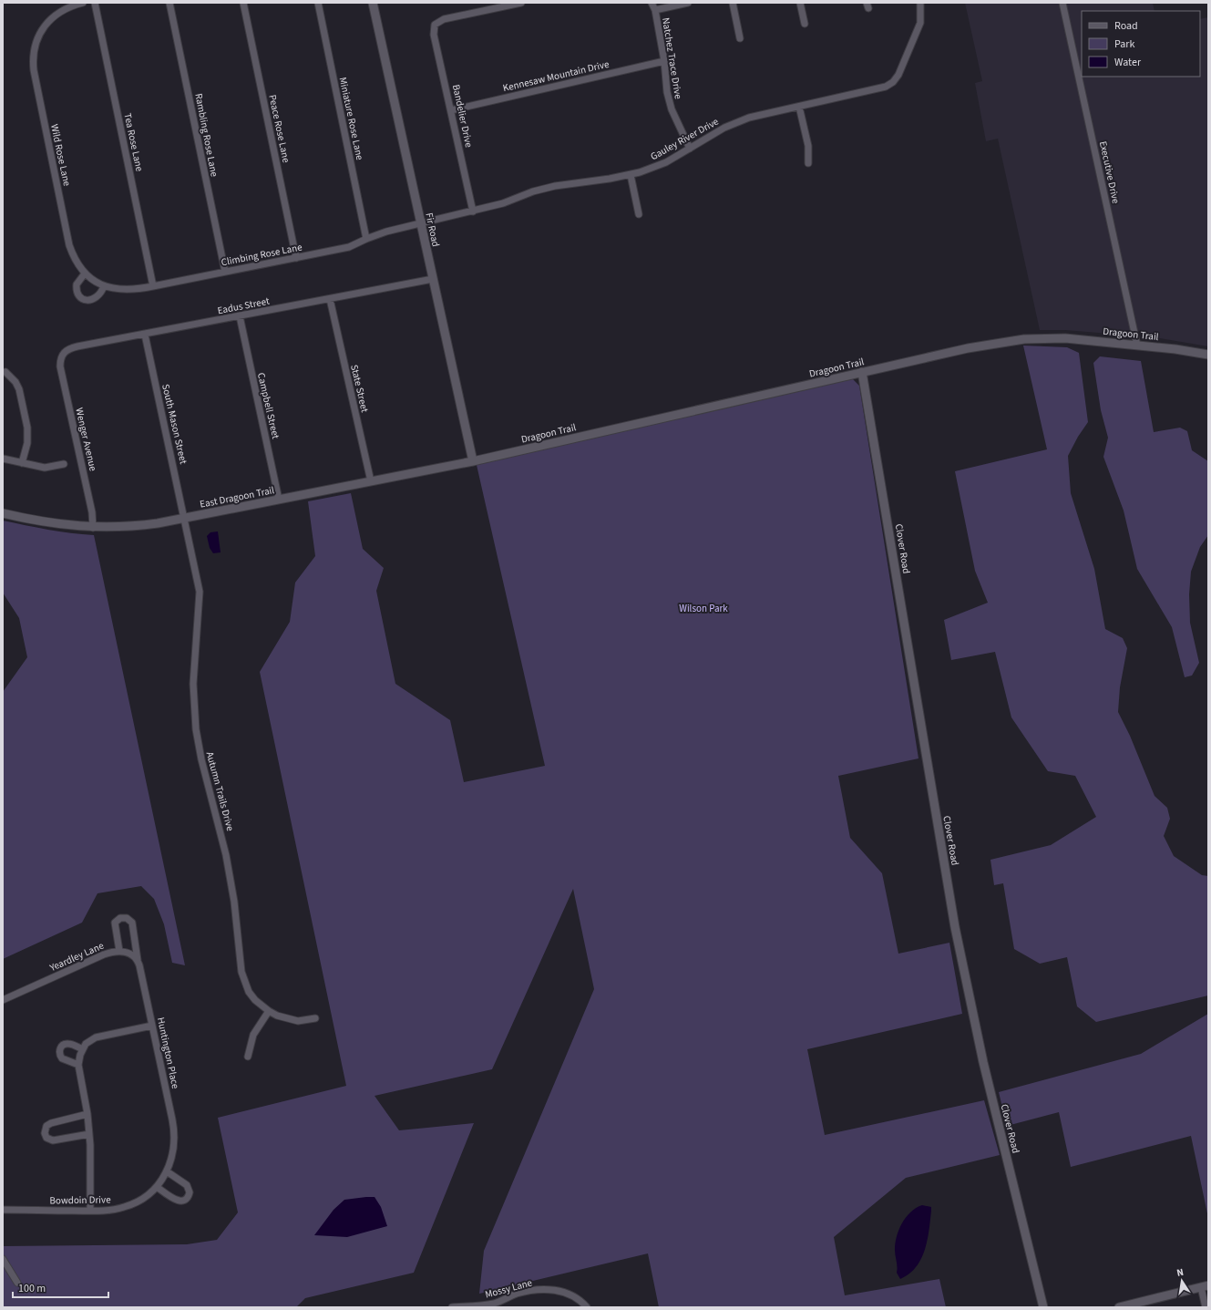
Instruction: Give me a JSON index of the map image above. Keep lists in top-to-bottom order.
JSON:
{
  "streets": {
    "street": [
      "Natchez Trace Drive",
      "Kennesaw Mountain Drive",
      "Bandelier Drive",
      "Miniature Rose Lane",
      "Peace Rose Lane",
      "Rambling Rose Lane",
      "Gauley River Drive",
      "Tea Rose Lane",
      "Wild Rose Lane",
      "Executive Drive",
      "Fir Road",
      "Climbing Rose Lane",
      "Eadus Street",
      "Dragoon Trail",
      "State Street",
      "Campbell Street",
      "South Mason Street",
      "Wenger Avenue",
      "East Dragoon Trail",
      "Clover Road",
      "Autumn Trails Drive",
      "Yeardley Lane",
      "Huntington Place",
      "Bowdoin Drive",
      "Mossy Lane"
    ]
  },
  "crossings": [
    ["Natchez Trace Drive", "Kennesaw Mountain Drive"],
    ["Natchez Trace Drive", "Gauley River Drive"],
    ["Kennesaw Mountain Drive", "Bandelier Drive"],
    ["Bandelier Drive", "Gauley River Drive"],
    ["Miniature Rose Lane", "Climbing Rose Lane"],
    ["Peace Rose Lane", "Climbing Rose Lane"],
    ["Rambling Rose Lane", "Climbing Rose Lane"],
    ["Gauley River Drive", "Fir Road"],
    ["Gauley River Drive", "Climbing Rose Lane"],
    ["Tea Rose Lane", "Climbing Rose Lane"],
    ["Wild Rose Lane", "Climbing Rose Lane"],
    ["Executive Drive", "Dragoon Trail"],
    ["Fir Road", "Climbing Rose Lane"],
    ["Fir Road", "Eadus Street"],
    ["Fir Road", "Dragoon Trail"],
    ["Fir Road", "East Dragoon Trail"],
    ["Eadus Street", "State Street"],
    ["Eadus Street", "Campbell Street"],
    ["Eadus Street", "South Mason Street"],
    ["Eadus Street", "Wenger Avenue"],
    ["Dragoon Trail", "East Dragoon Trail"],
    ["Dragoon Trail", "Clover Road"],
    ["State Street", "East Dragoon Trail"],
    ["Campbell Street", "East Dragoon Trail"],
    ["South Mason Street", "East Dragoon Trail"],
    ["South Mason Street", "Autumn Trails Drive"],
    ["Wenger Avenue", "East Dragoon Trail"],
    ["East Dragoon Trail", "Autumn Trails Drive"],
    ["Yeardley Lane", "Huntington Place"],
    ["Huntington Place", "Bowdoin Drive"]
  ],
  "parks": ["Wilson Park"],
  "legend": ["Road", "Park", "Water"],
  "scale_bar": "100 m",
  "north": "top"
}
